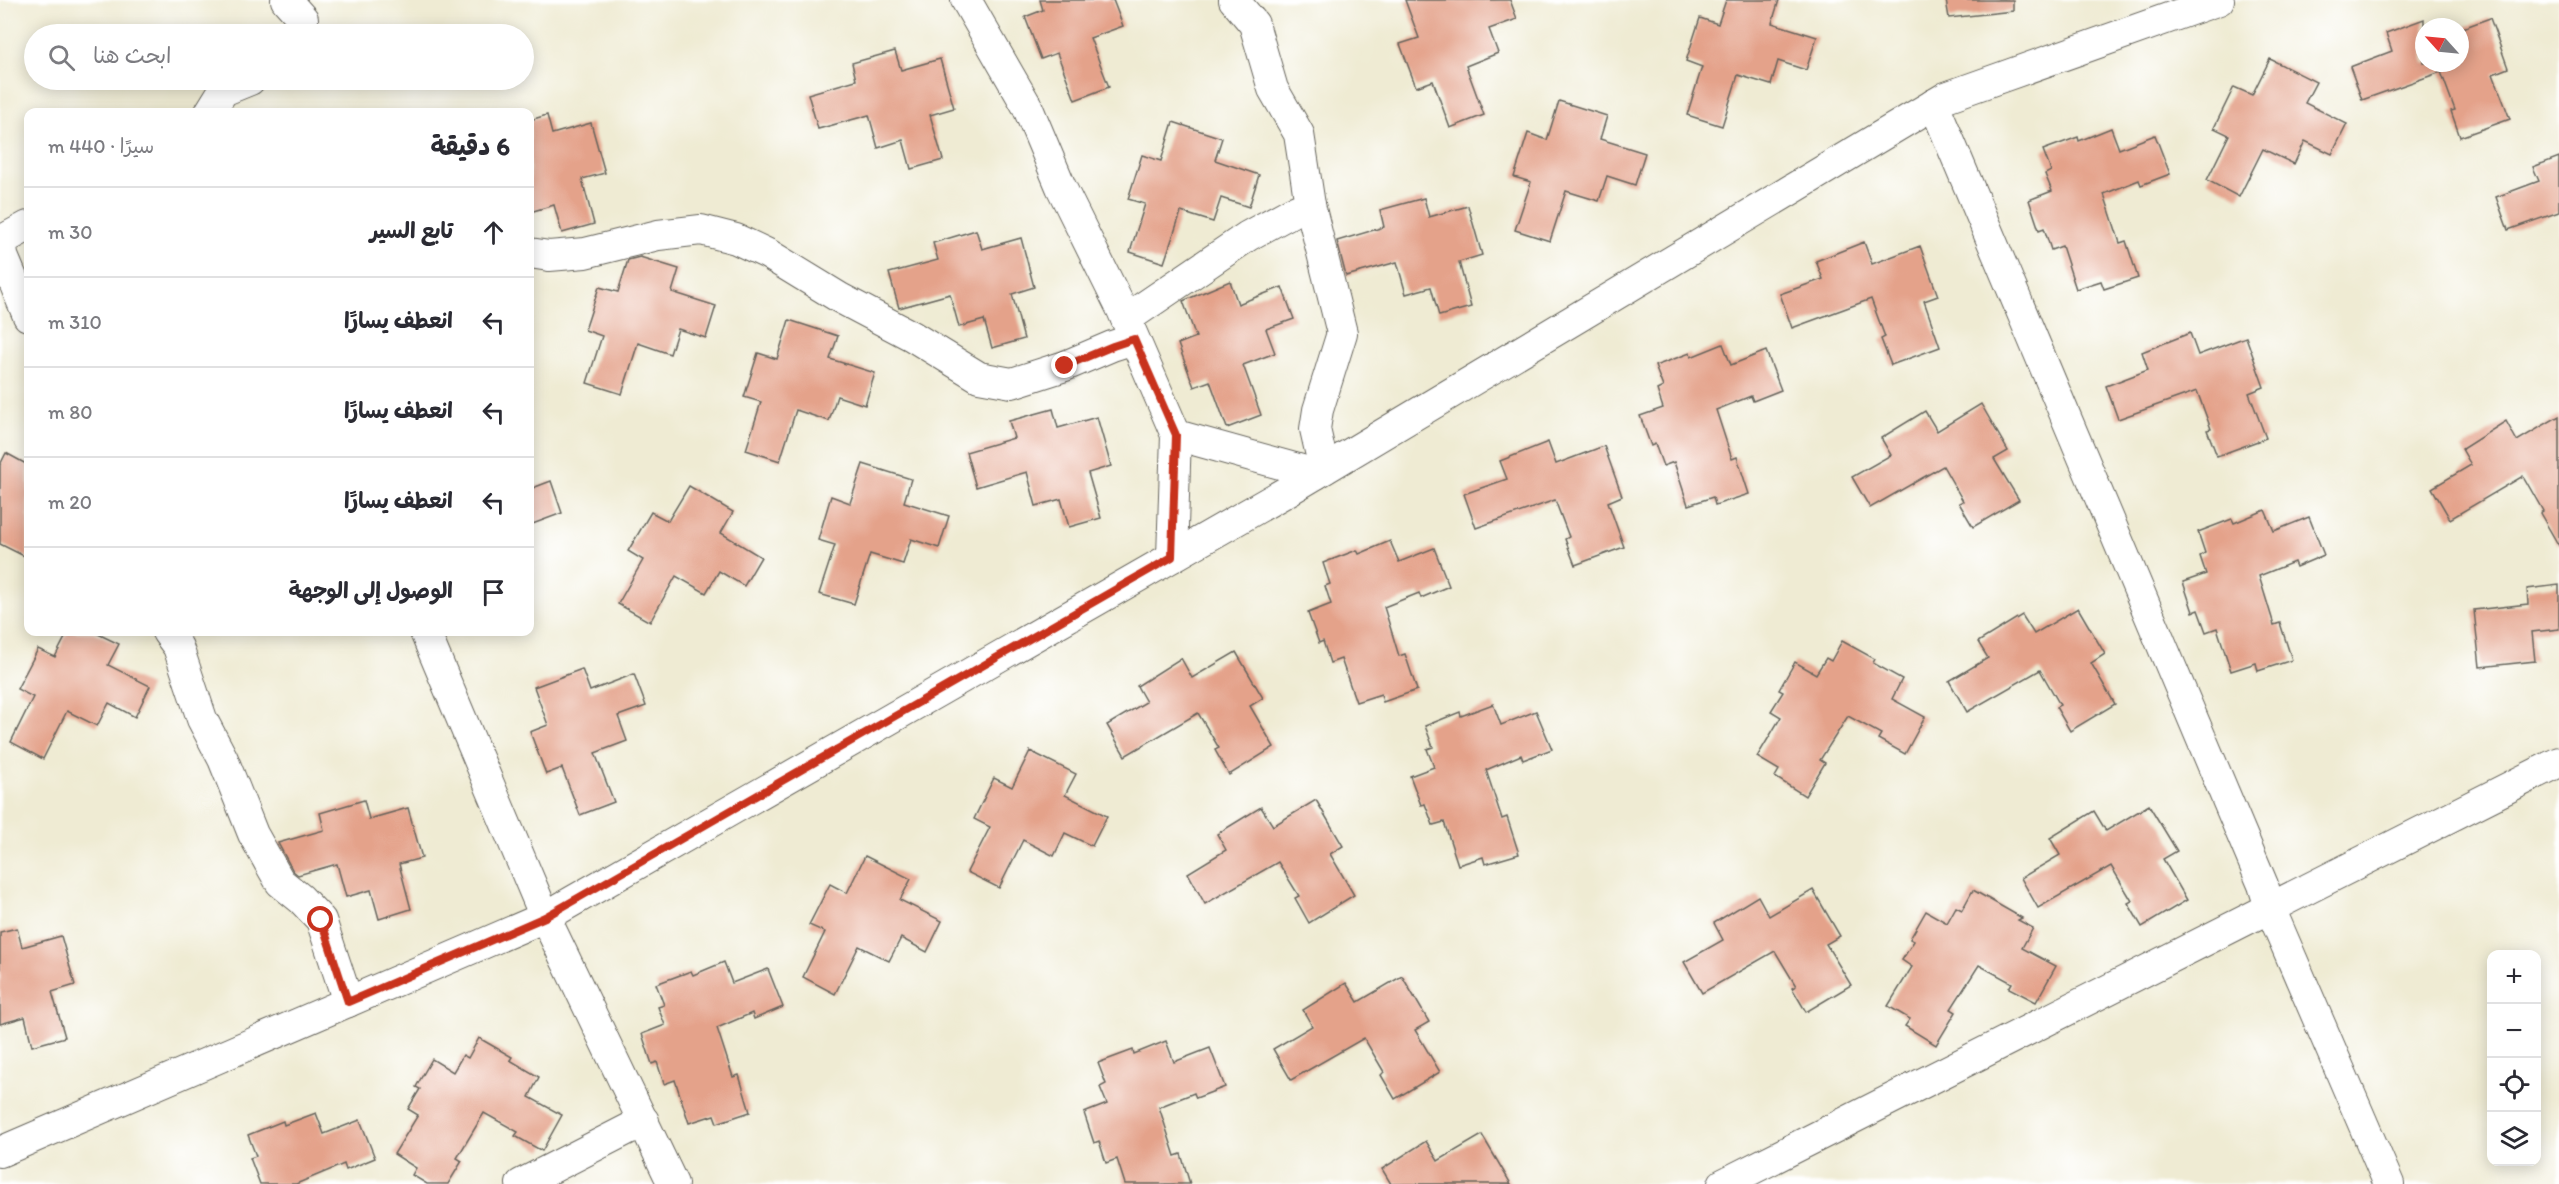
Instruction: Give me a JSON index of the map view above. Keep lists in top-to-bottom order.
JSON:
{
  "north": "top left",
  "page": {
    "search": "ابحث هنا",
    "heading": ["6 دقيقة", "سيرًا · 440 m"],
    "list": [
      ["تابع السير", "30 m"],
      ["انعطف يسارًا", "310 m"],
      ["انعطف يسارًا", "80 m"],
      ["انعطف يسارًا", "20 m"],
      "الوصول إلى الوجهة"
    ],
    "map_buttons": ["+", "−"]
  }
}
